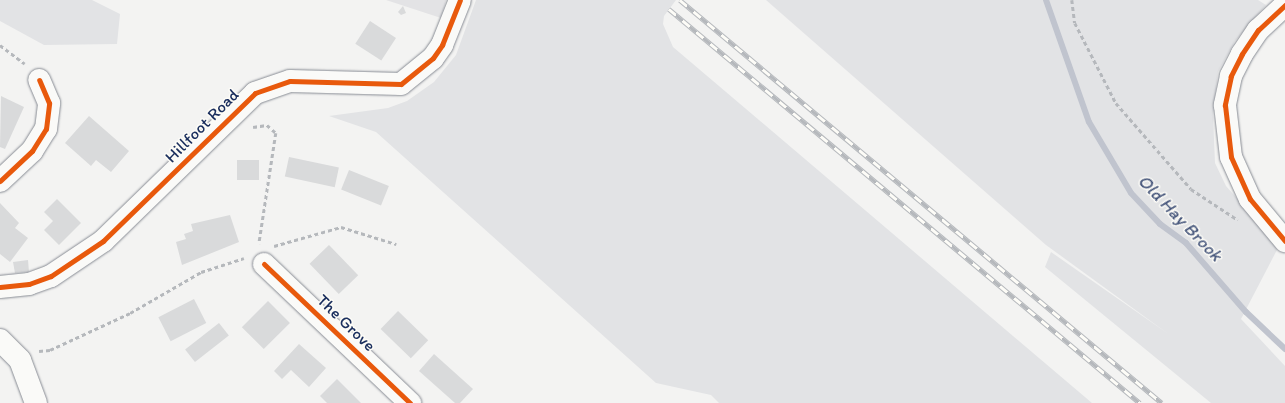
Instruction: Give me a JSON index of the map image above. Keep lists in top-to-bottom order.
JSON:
{
  "streets": {
    "street": ["Hillfoot Road", "The Grove"]
  },
  "water": ["Old Hay Brook"]
}
